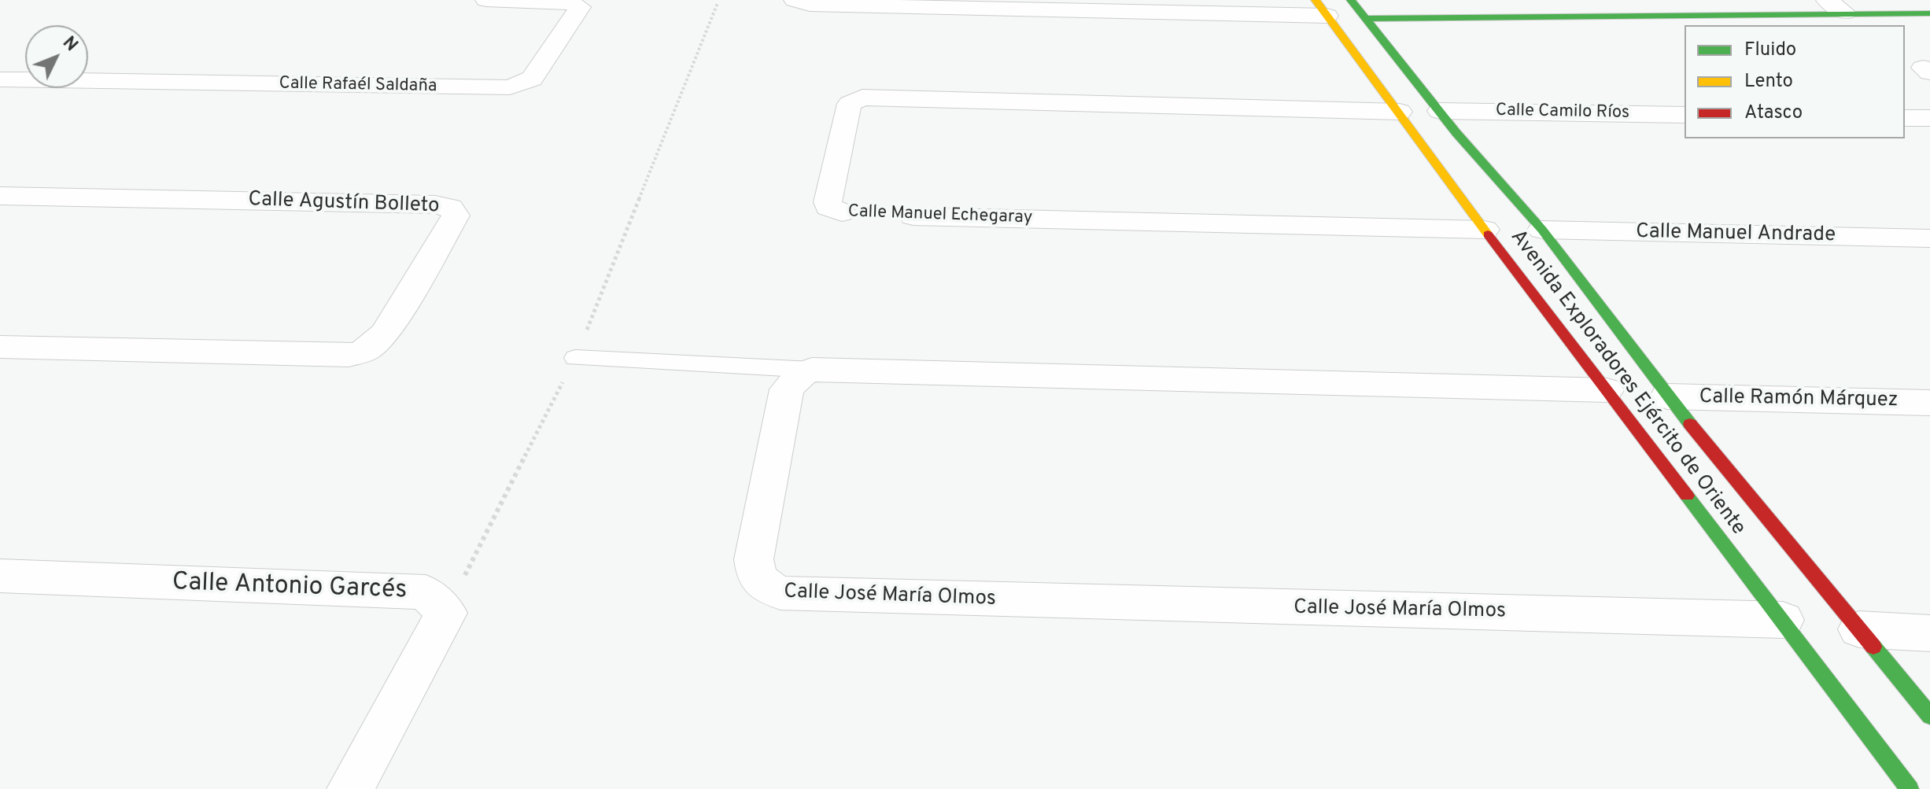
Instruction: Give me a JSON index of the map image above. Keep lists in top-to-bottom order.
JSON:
{
  "streets": {
    "street": [
      "Calle Rafaél Saldaña",
      "Calle Camilo Ríos",
      "Calle Agustín Bolleto",
      "Calle Manuel Echegaray",
      "Calle Manuel Andrade",
      "Avenida Exploradores Ejército de Oriente",
      "Calle Ramón Márquez",
      "Calle Antonio Garcés",
      "Calle José María Olmos"
    ]
  },
  "crossings": [
    ["Calle Camilo Ríos", "Avenida Exploradores Ejército de Oriente"],
    ["Calle Manuel Echegaray", "Avenida Exploradores Ejército de Oriente"],
    ["Calle Manuel Andrade", "Avenida Exploradores Ejército de Oriente"],
    ["Avenida Exploradores Ejército de Oriente", "Calle Ramón Márquez"],
    ["Avenida Exploradores Ejército de Oriente", "Calle José María Olmos"]
  ],
  "legend": ["Fluido", "Lento", "Atasco"],
  "north": "top right"
}
